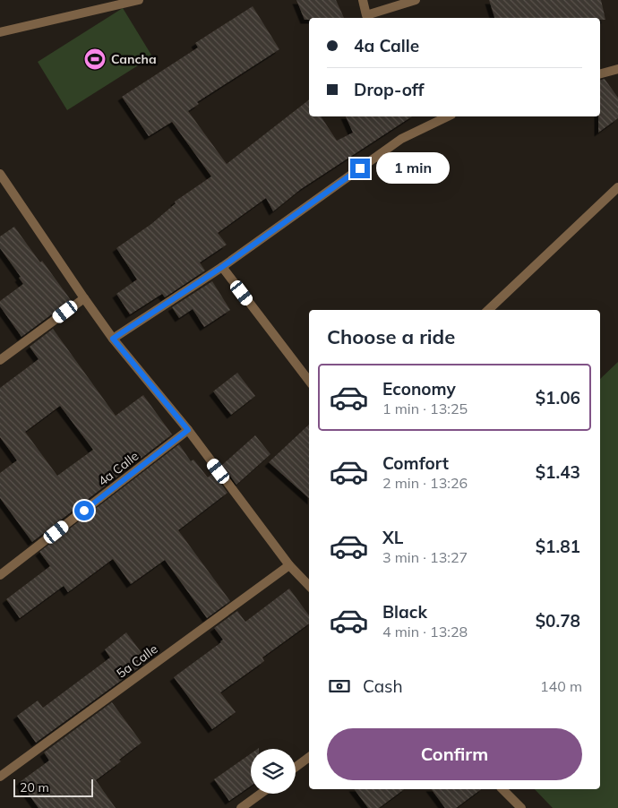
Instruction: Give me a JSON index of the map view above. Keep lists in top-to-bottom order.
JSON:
{
  "streets": {
    "street": ["4a Calle", "5a Calle"]
  },
  "places": {
    "sports": ["Cancha"]
  },
  "scale_bar": "20 m",
  "page": {
    "banner": ["4a Calle", "Drop-off"],
    "bubble": "1 min",
    "heading": "Choose a ride",
    "list": [
      {
        "name": "Economy",
        "note": "1 min · 13:25",
        "value": "$1.06"
      },
      {
        "name": "Comfort",
        "note": "2 min · 13:26",
        "value": "$1.43"
      },
      {
        "name": "XL",
        "note": "3 min · 13:27",
        "value": "$1.81"
      },
      {
        "name": "Black",
        "note": "4 min · 13:28",
        "value": "$0.78"
      }
    ],
    "pay": ["Cash", "140 m"],
    "buttons": "Confirm",
    "scale": "20 m"
  }
}
